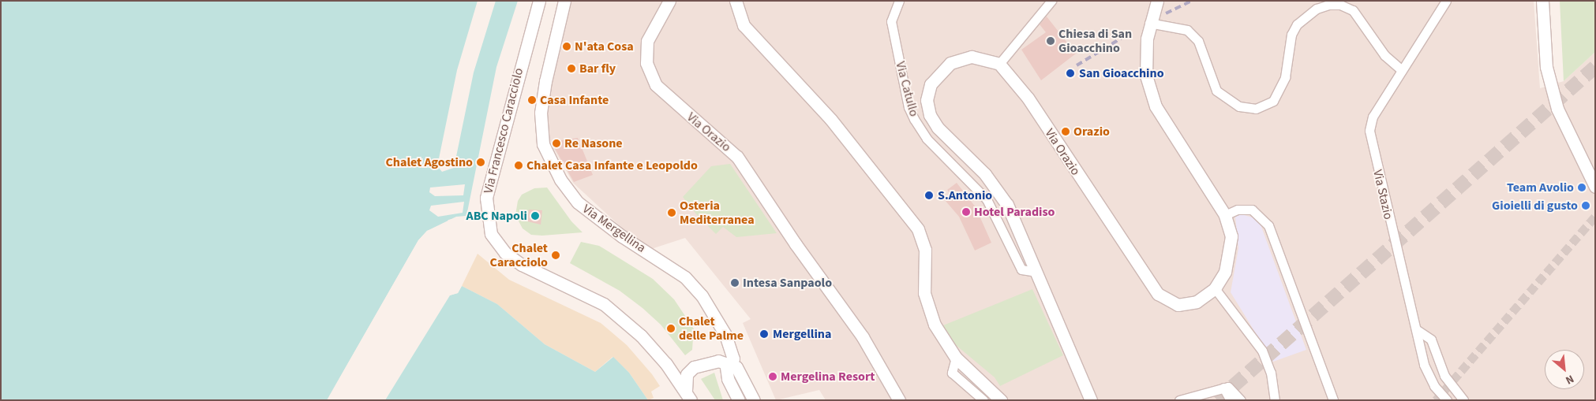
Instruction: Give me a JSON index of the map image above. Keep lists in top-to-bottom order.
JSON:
{
  "streets": {
    "street": [
      "Via Catullo",
      "Via Francesco Caracciolo",
      "Via Orazio",
      "Via Stazio",
      "Via Mergellina"
    ]
  },
  "places": [
    "Chiesa di San Gioacchino",
    "N'ata Cosa",
    "Bar fly",
    "San Gioacchino",
    "Casa Infante",
    "Orazio",
    "Re Nasone",
    "Chalet Agostino",
    "Chalet Casa Infante e Leopoldo",
    "Team Avolio",
    "S.Antonio",
    "Gioielli di gusto",
    "Hotel Paradiso",
    "Osteria Mediterranea",
    "ABC Napoli",
    "Chalet Caracciolo",
    "Intesa Sanpaolo",
    "Chalet delle Palme",
    "Mergellina",
    "Mergelina Resort"
  ],
  "north": "bottom right"
}
